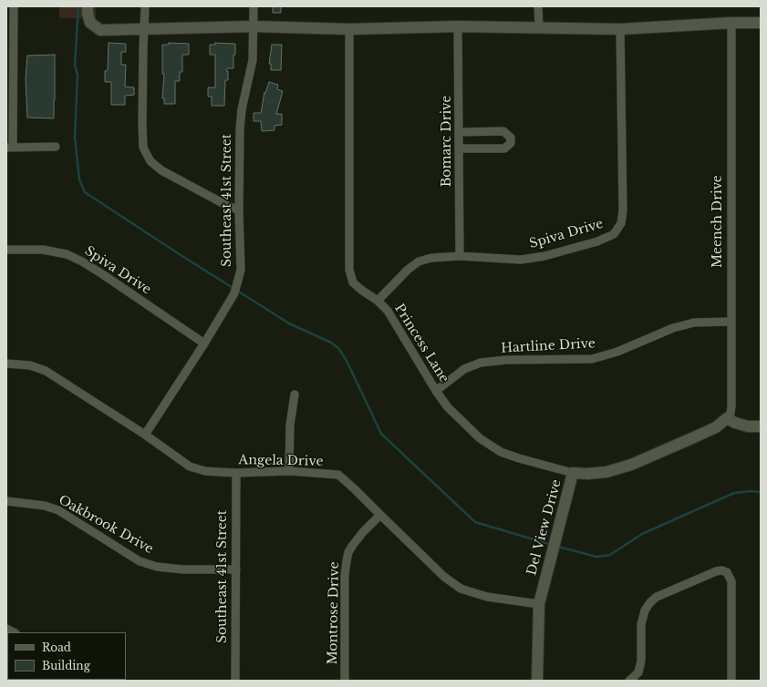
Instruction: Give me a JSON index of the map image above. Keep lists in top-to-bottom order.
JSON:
{
  "streets": {
    "street": [
      "Bomarc Drive",
      "Southeast 41st Street",
      "Meench Drive",
      "Spiva Drive",
      "Princess Lane",
      "Hartline Drive",
      "Angela Drive",
      "Oakbrook Drive",
      "Del View Drive",
      "Montrose Drive"
    ]
  },
  "crossings": [
    ["Bomarc Drive", "Spiva Drive"],
    ["Southeast 41st Street", "Spiva Drive"],
    ["Southeast 41st Street", "Angela Drive"],
    ["Southeast 41st Street", "Oakbrook Drive"],
    ["Meench Drive", "Hartline Drive"],
    ["Meench Drive", "Del View Drive"],
    ["Spiva Drive", "Princess Lane"],
    ["Princess Lane", "Hartline Drive"],
    ["Princess Lane", "Del View Drive"],
    ["Angela Drive", "Del View Drive"],
    ["Angela Drive", "Montrose Drive"]
  ],
  "legend": ["Road", "Building"]
}
